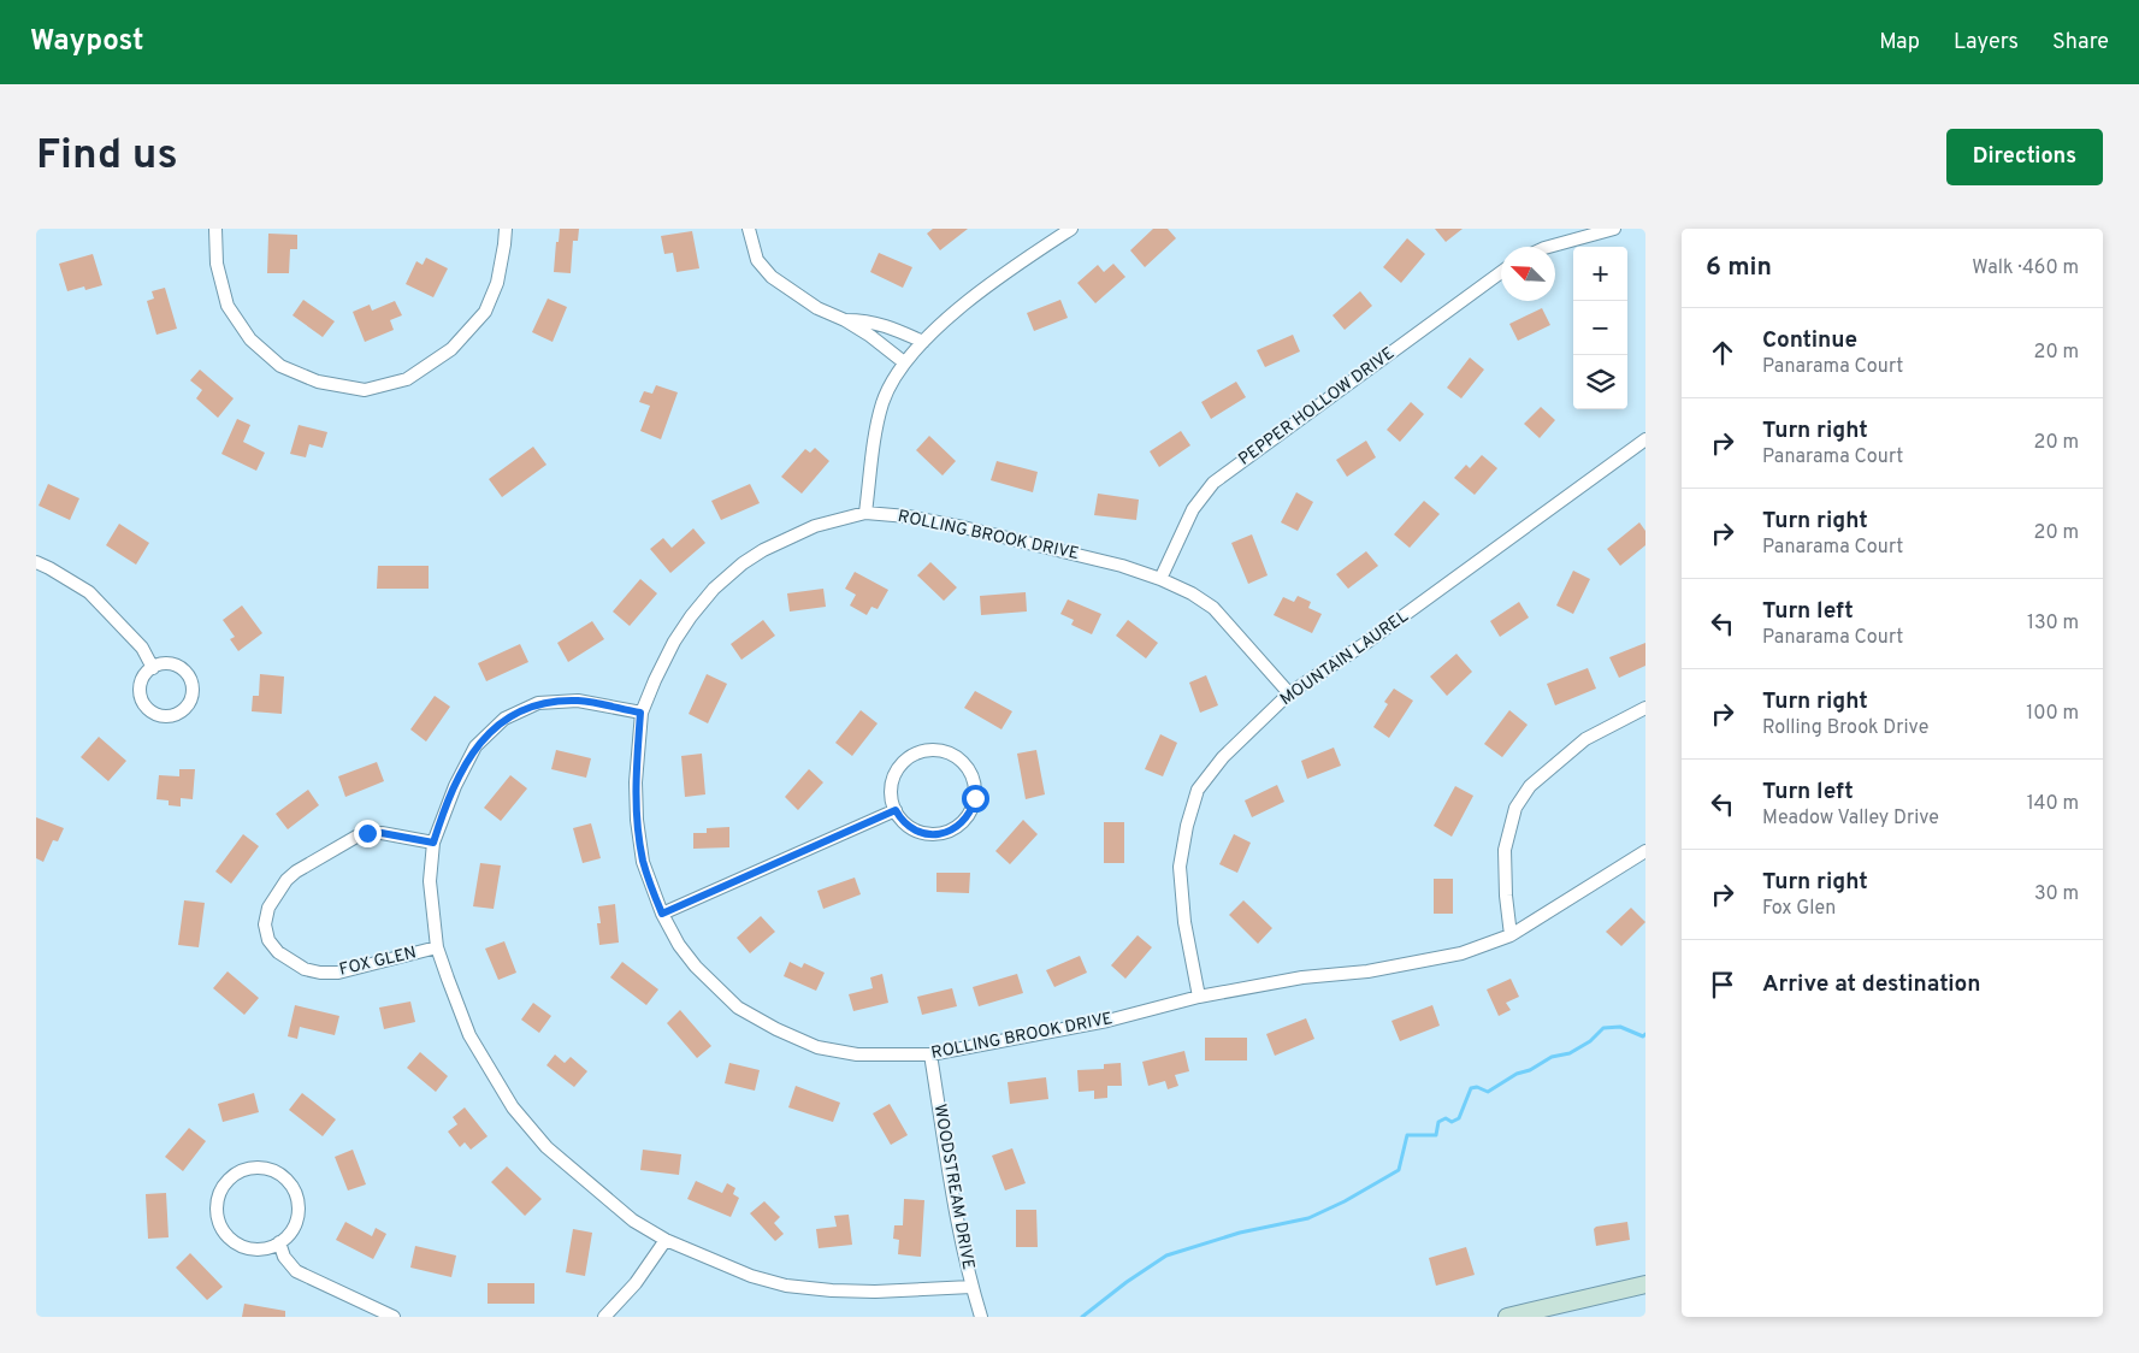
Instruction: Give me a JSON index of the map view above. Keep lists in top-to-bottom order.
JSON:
{
  "streets": {
    "street": [
      "PEPPER HOLLOW DRIVE",
      "ROLLING BROOK DRIVE",
      "MOUNTAIN LAUREL",
      "FOX GLEN",
      "WOODSTREAM DRIVE"
    ]
  },
  "crossings": [
    ["PEPPER HOLLOW DRIVE", "ROLLING BROOK DRIVE"],
    ["ROLLING BROOK DRIVE", "MOUNTAIN LAUREL"],
    ["ROLLING BROOK DRIVE", "WOODSTREAM DRIVE"]
  ],
  "north": "top left",
  "page": {
    "header": "Waypost",
    "nav": ["Map", "Layers", "Share"],
    "buttons": "Directions",
    "title": "Find us",
    "heading": ["6 min", "Walk · 460 m"],
    "map_buttons": ["+", "−"],
    "list": [
      ["Continue", "Panarama Court", "20 m"],
      ["Turn right", "Panarama Court", "20 m"],
      ["Turn right", "Panarama Court", "20 m"],
      ["Turn left", "Panarama Court", "130 m"],
      ["Turn right", "Rolling Brook Drive", "100 m"],
      ["Turn left", "Meadow Valley Drive", "140 m"],
      ["Turn right", "Fox Glen", "30 m"],
      "Arrive at destination"
    ]
  }
}
